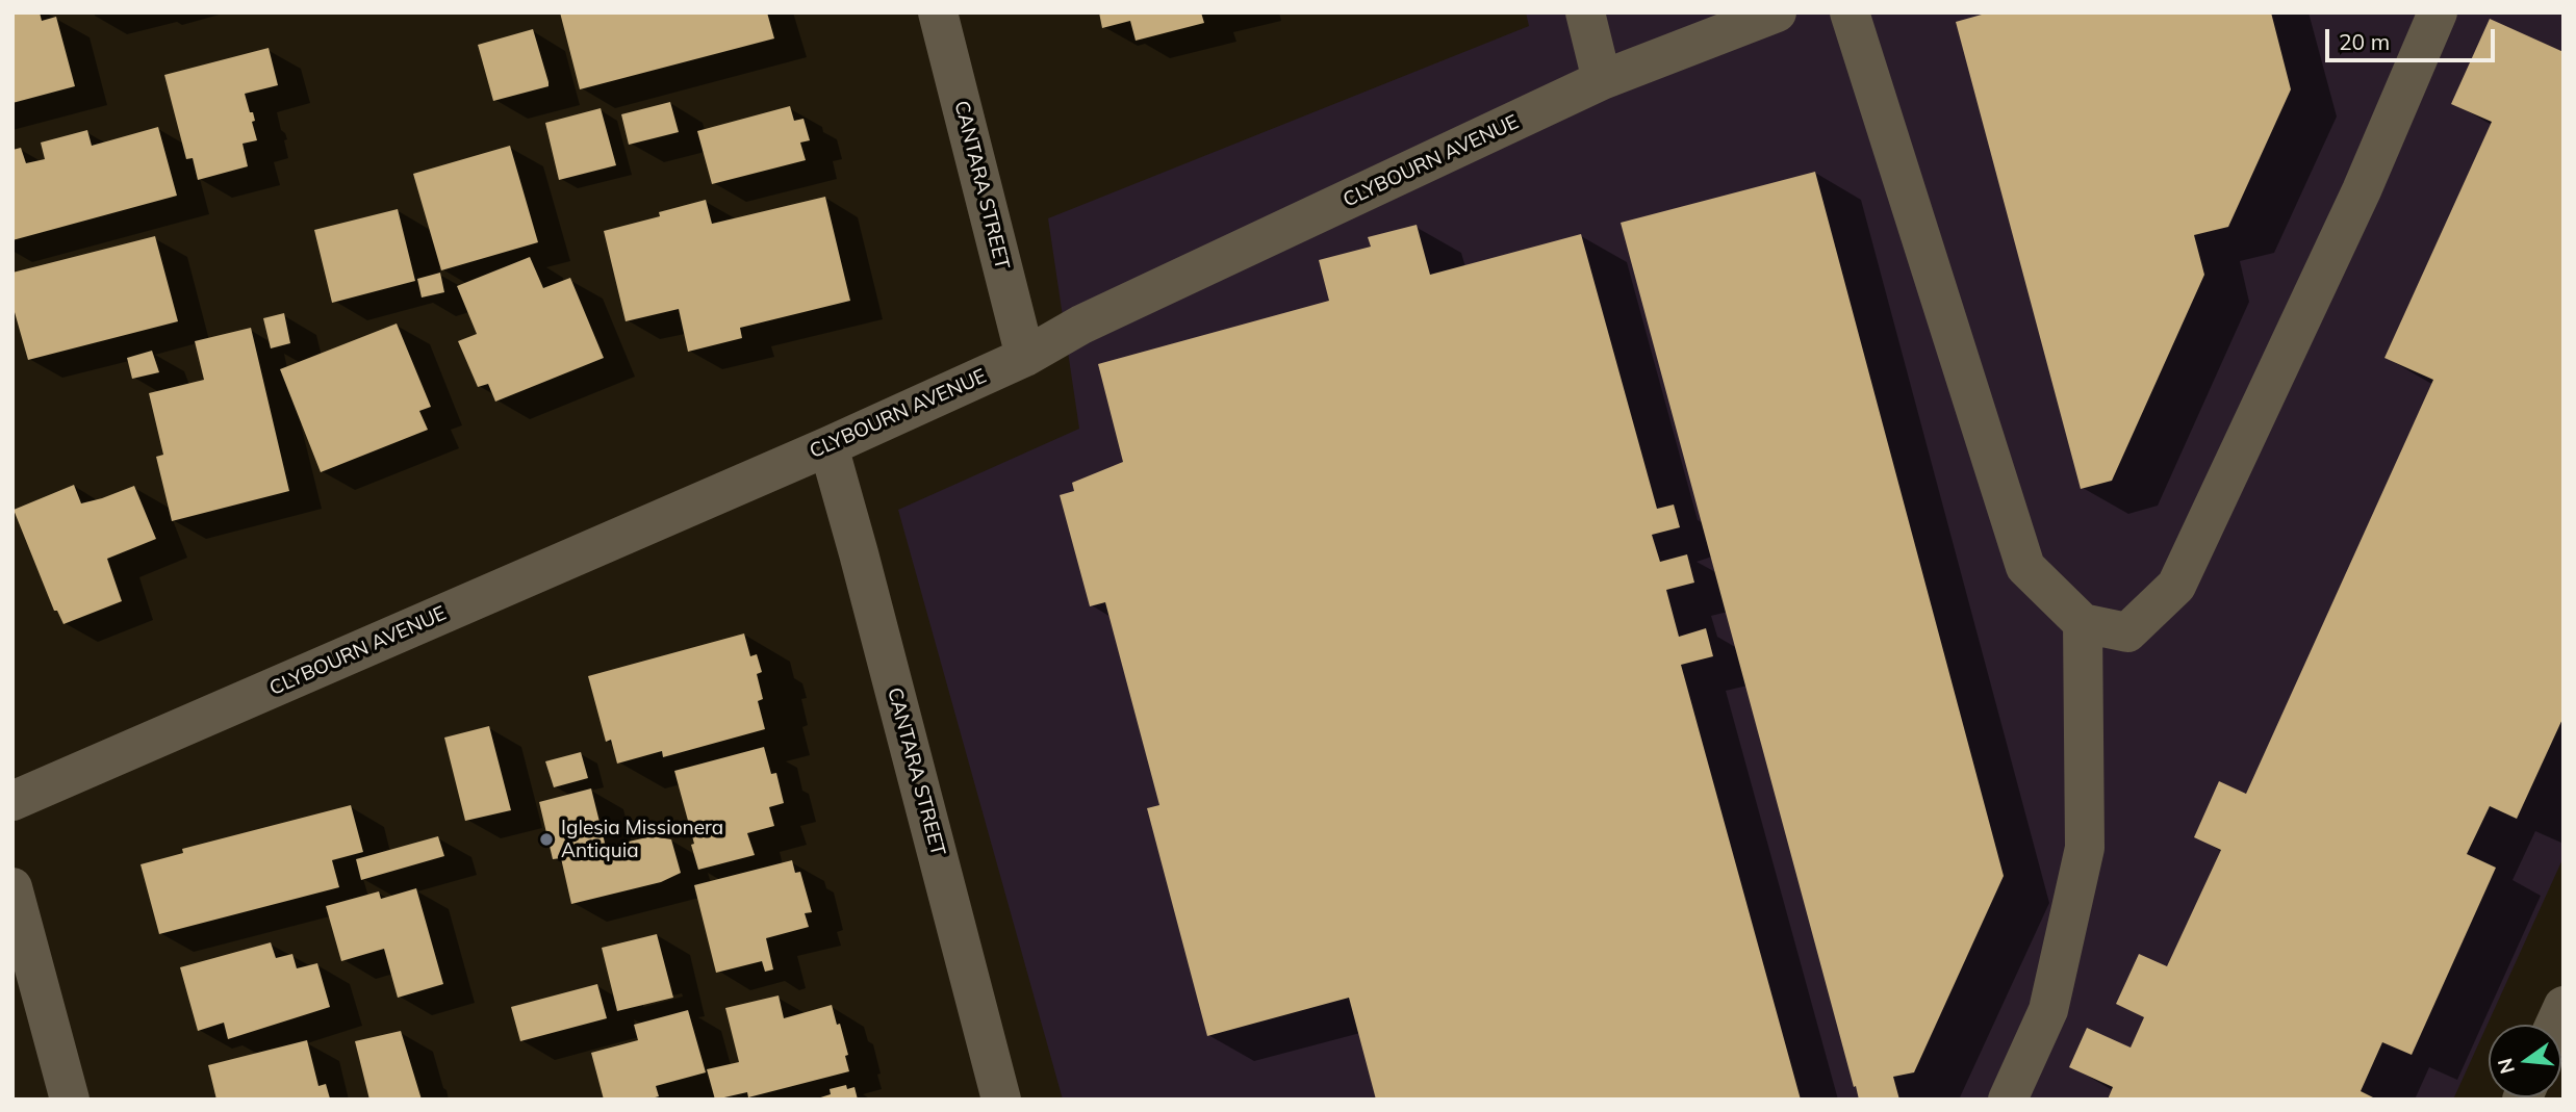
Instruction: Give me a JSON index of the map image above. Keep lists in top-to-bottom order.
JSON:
{
  "streets": {
    "street": ["CLYBOURN AVENUE", "CANTARA STREET"]
  },
  "crossings": [
    ["CLYBOURN AVENUE", "CANTARA STREET"]
  ],
  "places": ["Iglesia Missionera Antiquia"],
  "scale_bar": "20 m",
  "north": "left"
}
